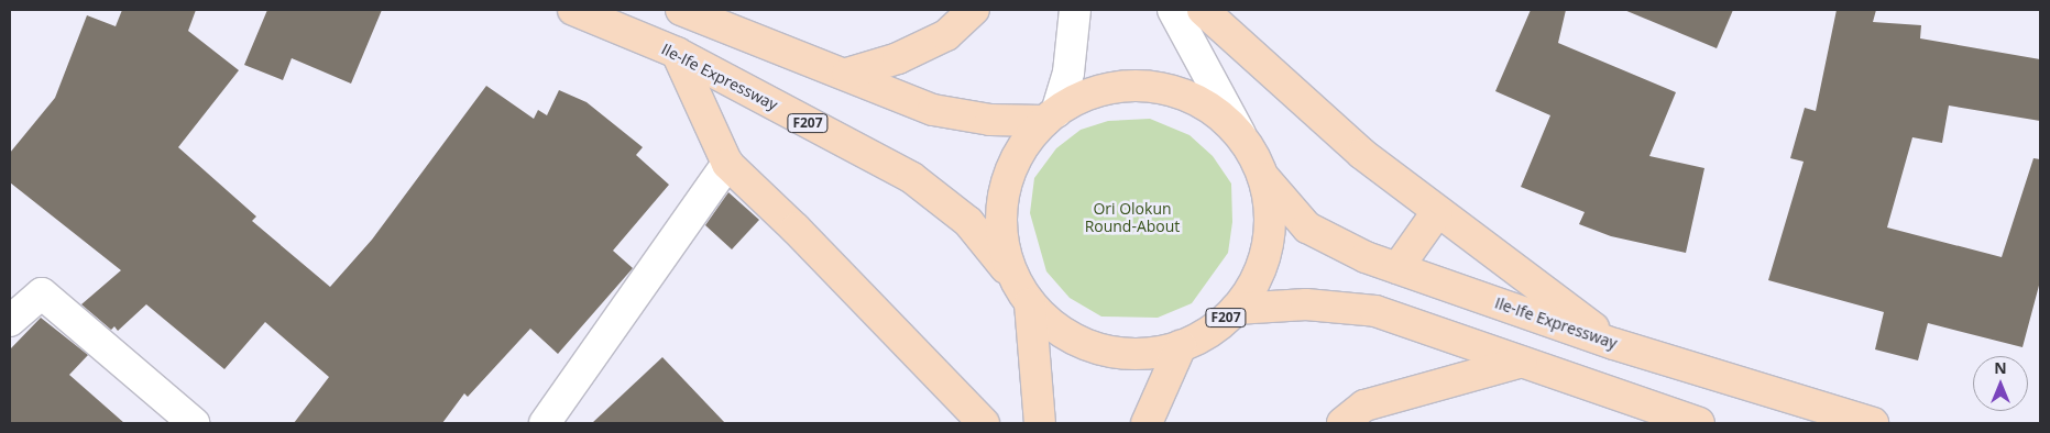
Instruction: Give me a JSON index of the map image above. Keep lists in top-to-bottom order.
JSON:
{
  "streets": {
    "main road": ["Ile-Ife Expressway", "F207"]
  },
  "crossings": [
    ["Ile-Ife Expressway", "F207"]
  ],
  "parks": ["Ori Olokun Round-About"],
  "north": "top"
}
